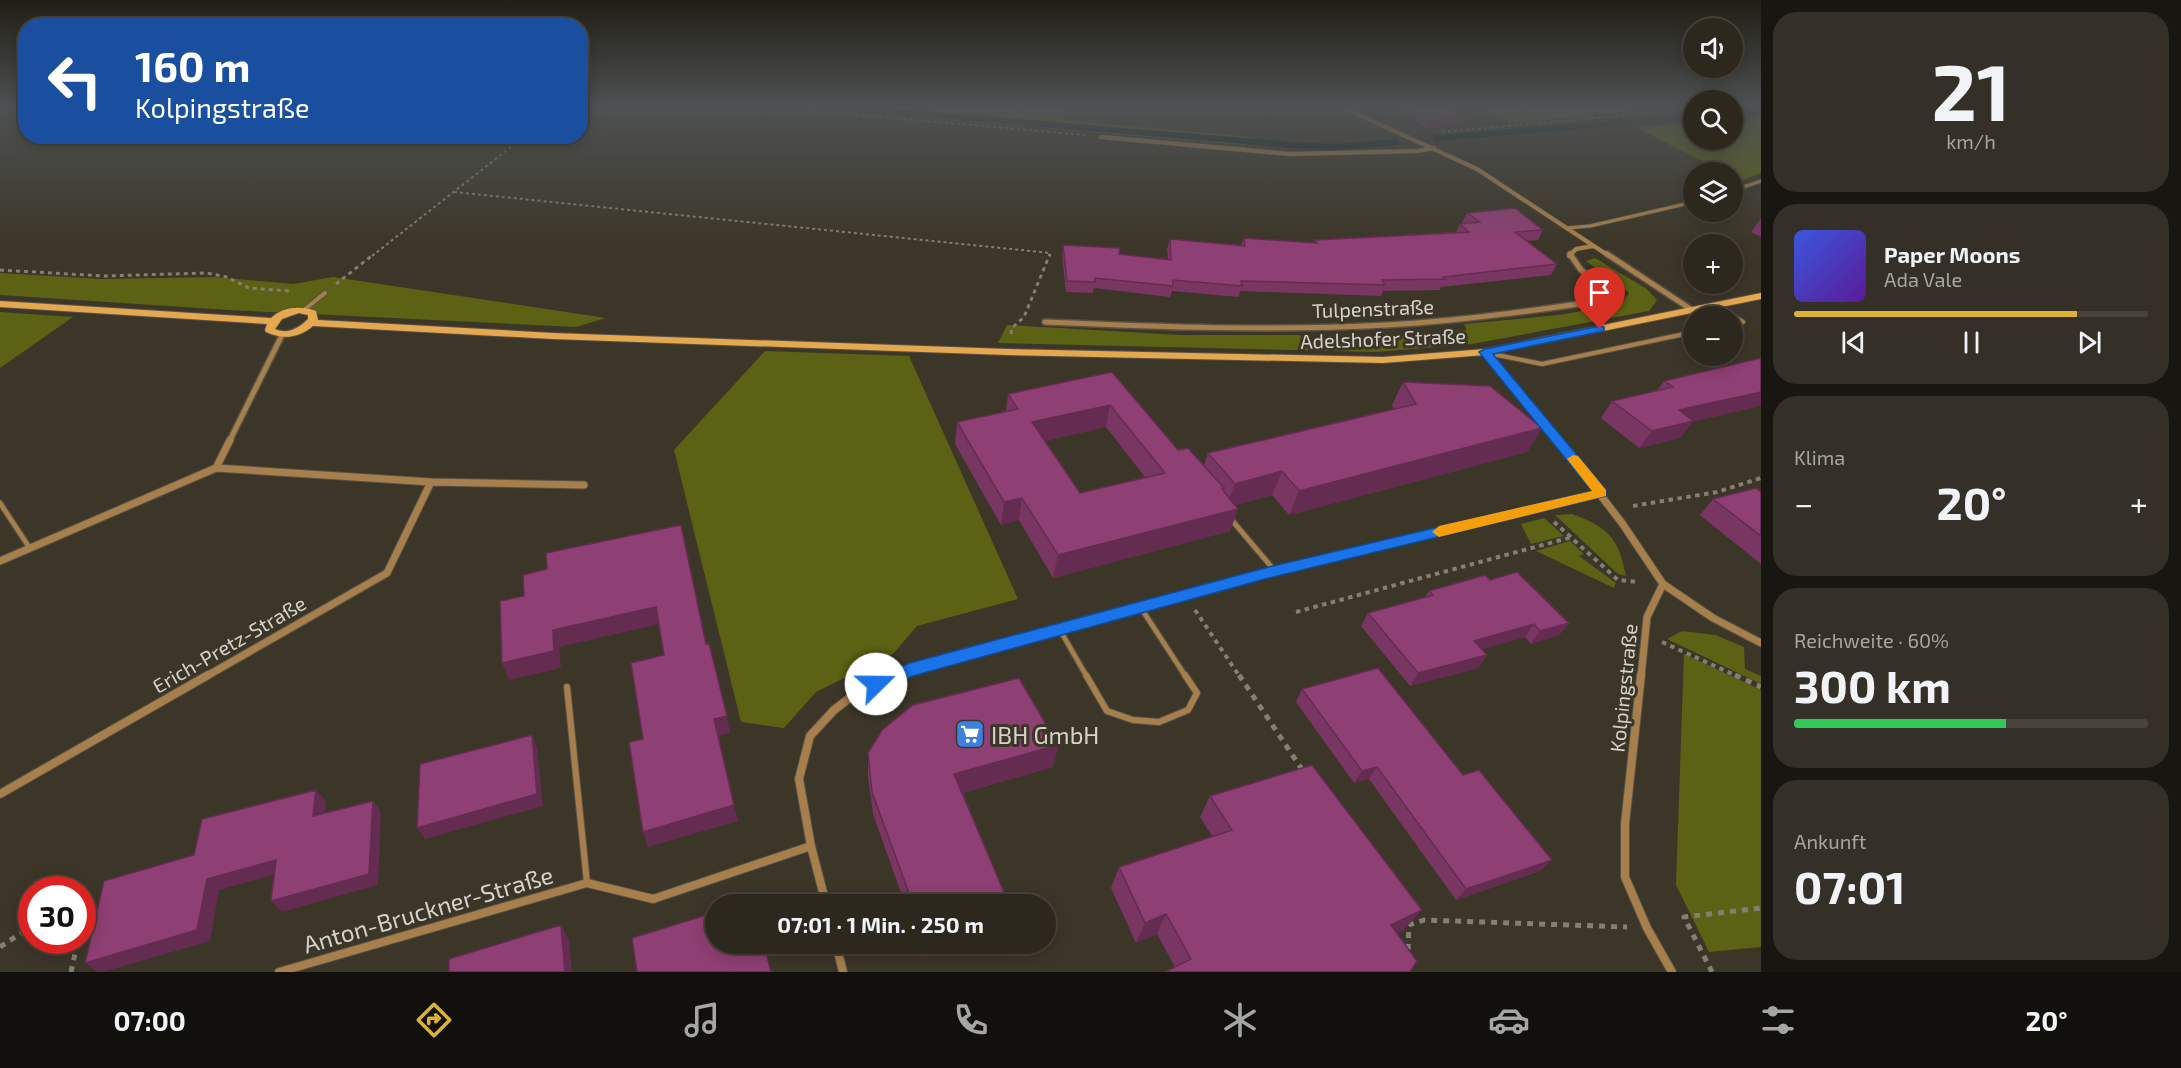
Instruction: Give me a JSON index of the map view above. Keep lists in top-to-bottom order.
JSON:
{
  "streets": {
    "street": [
      "Tulpenstraße",
      "Adelshofer Straße",
      "Erich-Pretz-Straße",
      "Kolpingstraße",
      "Anton-Bruckner-Straße"
    ]
  },
  "places": {
    "supermarket": ["IBH GmbH"]
  },
  "page": {
    "tile": [
      ["21", "km/h"],
      "Klima",
      ["Reichweite · 60%", "300 km"],
      ["Ankunft", "07:01"]
    ],
    "map_buttons": ["+", "−"],
    "turn": ["160 m", "Kolpingstraße"],
    "song": ["Paper Moons", "Ada Vale"],
    "heat": ["−", "20°", "+"],
    "limit": "30",
    "trip": "07:01 · 1 Min. · 250 m",
    "tabs": ["07:00", "20°"]
  }
}
